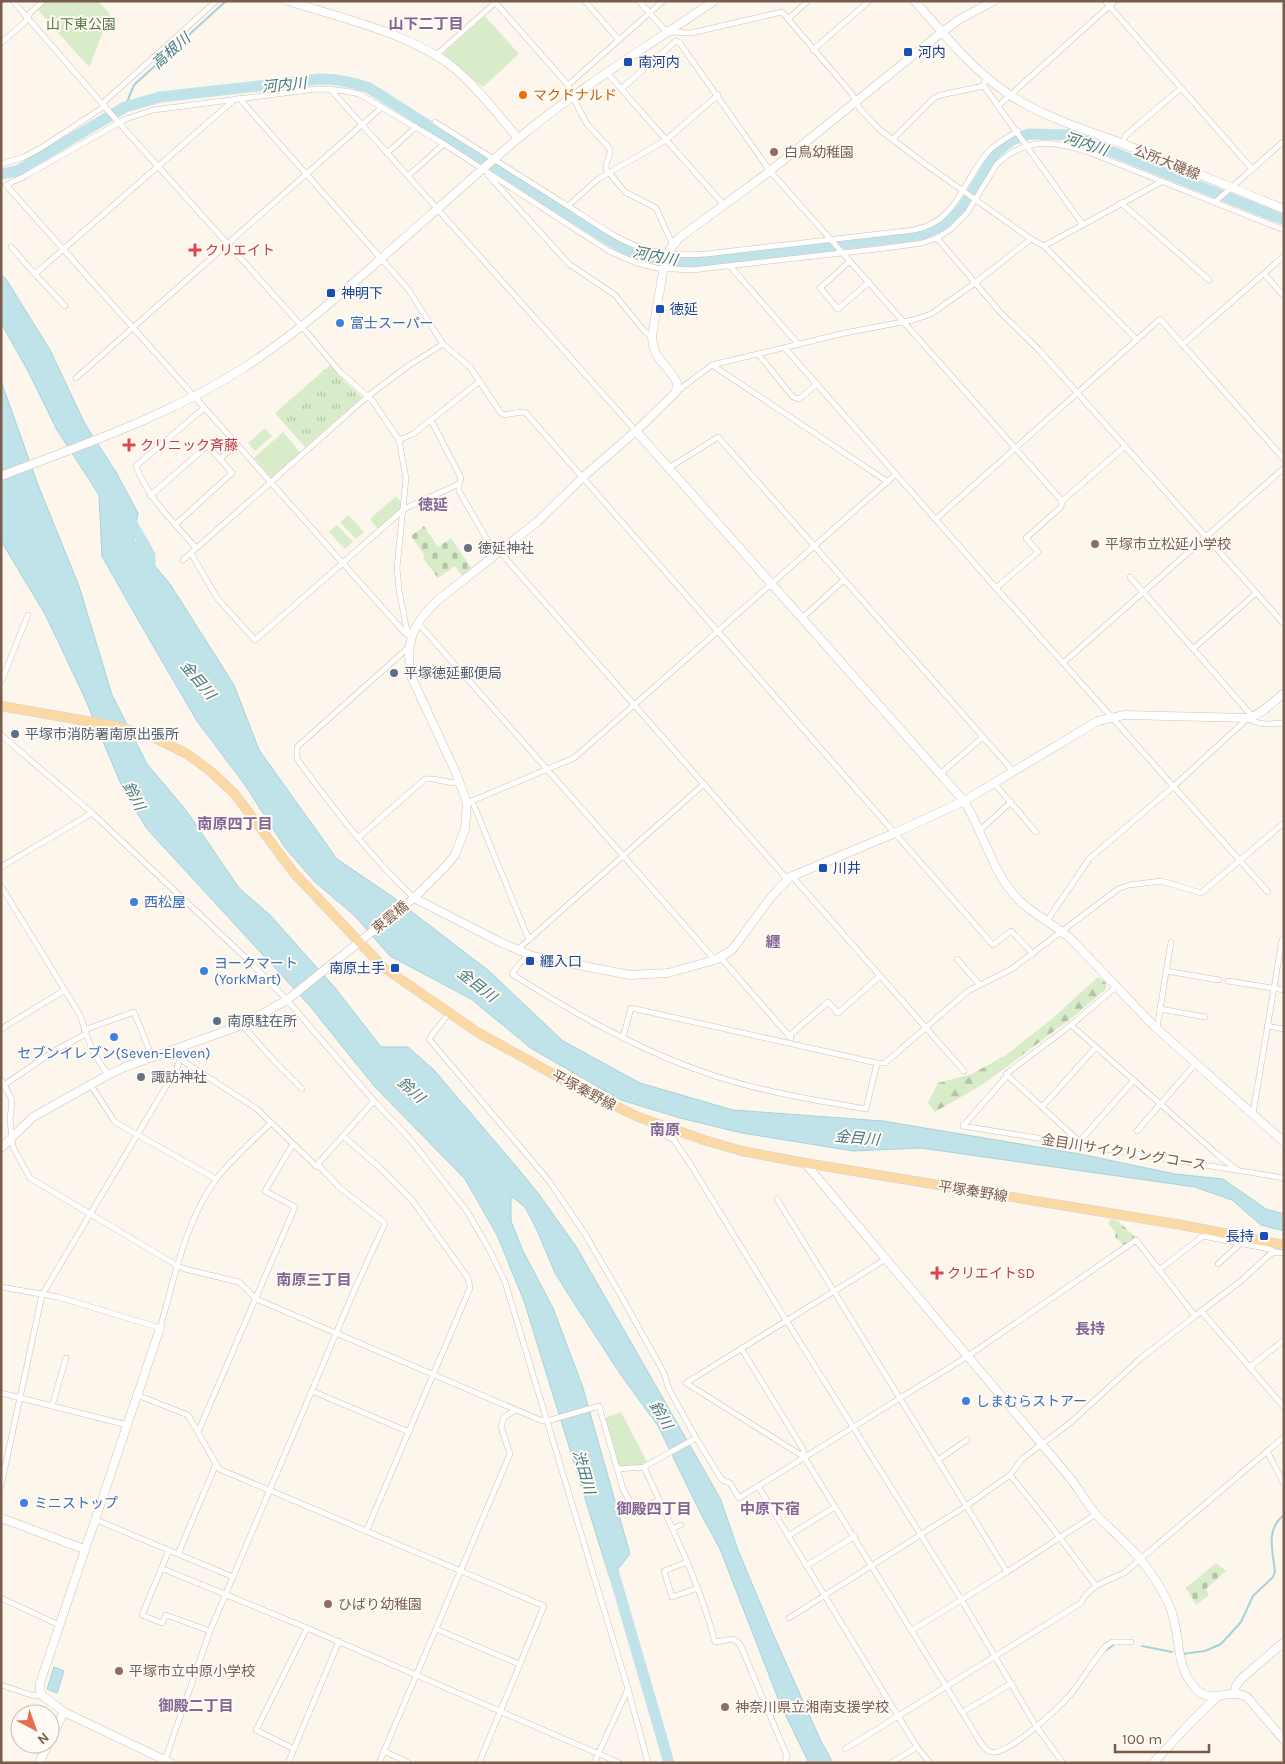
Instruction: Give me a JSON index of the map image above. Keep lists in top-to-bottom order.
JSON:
{
  "streets": {
    "main road": ["平塚秦野線"],
    "street": ["公所大磯線", "東雲橋", "金目川サイクリングコース"]
  },
  "crossings": [
    ["東雲橋", "平塚秦野線"]
  ],
  "districts": [
    "山下二丁目",
    "徳延",
    "南原四丁目",
    "纒",
    "南原",
    "南原三丁目",
    "長持",
    "御殿四丁目",
    "中原下宿",
    "御殿二丁目"
  ],
  "water": [
    "高根川",
    "河内川",
    "金目川",
    "鈴川",
    "渋田川"
  ],
  "parks": ["山下東公園"],
  "places": {
    "transit": [
      "河内",
      "南河内",
      "神明下",
      "徳延",
      "川井",
      "纒入口",
      "南原土手",
      "長持"
    ],
    "other": [
      "マクドナルド",
      "白鳥幼稚園",
      "富士スーパー",
      "平塚市立松延小学校",
      "徳延神社",
      "平塚徳延郵便局",
      "平塚市消防署南原出張所",
      "西松屋",
      "ヨークマート (YorkMart)",
      "南原駐在所",
      "セブンイレブン(Seven-Eleven)",
      "諏訪神社",
      "しまむらストアー",
      "ミニストップ",
      "ひばり幼稚園",
      "平塚市立中原小学校",
      "神奈川県立湘南支援学校"
    ],
    "health": ["クリエイト", "クリニック斉藤", "クリエイトSD"]
  },
  "scale_bar": "100 m",
  "north": "bottom right"
}
